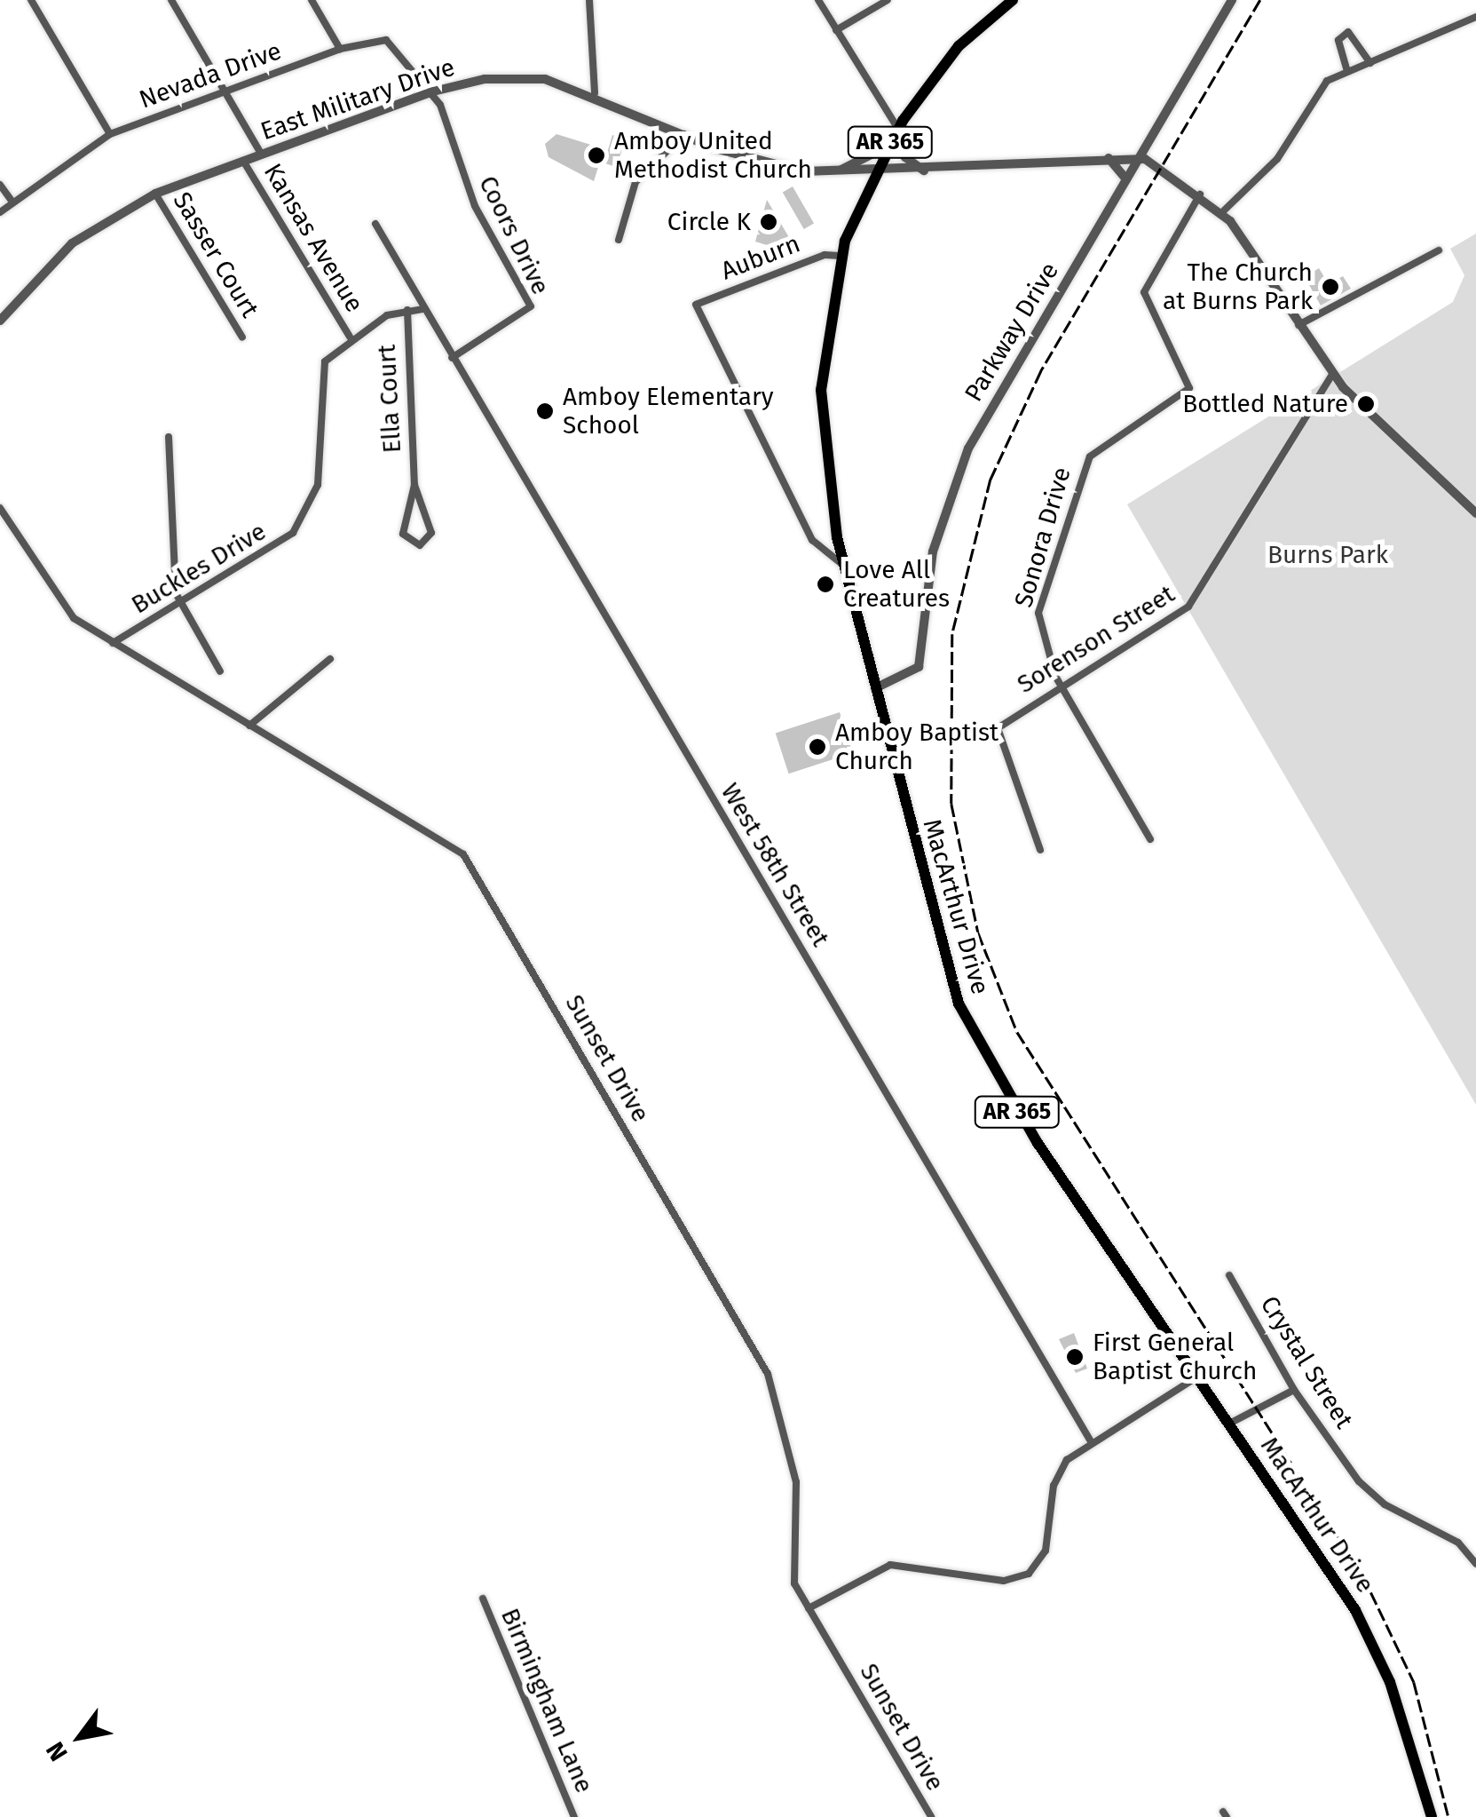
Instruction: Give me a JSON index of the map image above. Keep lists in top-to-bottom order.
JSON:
{
  "streets": {
    "main road": ["AR 365", "MacArthur Drive"],
    "street": [
      "Nevada Drive",
      "East Military Drive",
      "Coors Drive",
      "Kansas Avenue",
      "Sasser Court",
      "Auburn",
      "Parkway Drive",
      "Ella Court",
      "Sonora Drive",
      "Buckles Drive",
      "Sorenson Street",
      "West 58th Street",
      "Sunset Drive",
      "Crystal Street",
      "Birmingham Lane"
    ]
  },
  "crossings": [
    ["Nevada Drive", "East Military Drive"],
    ["Nevada Drive", "Coors Drive"],
    ["Nevada Drive", "Kansas Avenue"],
    ["East Military Drive", "Coors Drive"],
    ["East Military Drive", "Kansas Avenue"],
    ["East Military Drive", "Sasser Court"],
    ["East Military Drive", "Parkway Drive"],
    ["East Military Drive", "MacArthur Drive"],
    ["Coors Drive", "West 58th Street"],
    ["Kansas Avenue", "Buckles Drive"],
    ["Auburn", "MacArthur Drive"],
    ["Parkway Drive", "MacArthur Drive"],
    ["Ella Court", "Buckles Drive"],
    ["Sonora Drive", "Sorenson Street"],
    ["Buckles Drive", "Sunset Drive"]
  ],
  "parks": ["Burns Park"],
  "places": [
    "Amboy United Methodist Church",
    "Circle K",
    "The Church at Burns Park",
    "Bottled Nature",
    "Amboy Elementary School",
    "Love All Creatures",
    "Amboy Baptist Church",
    "First General Baptist Church"
  ],
  "north": "bottom left"
}
